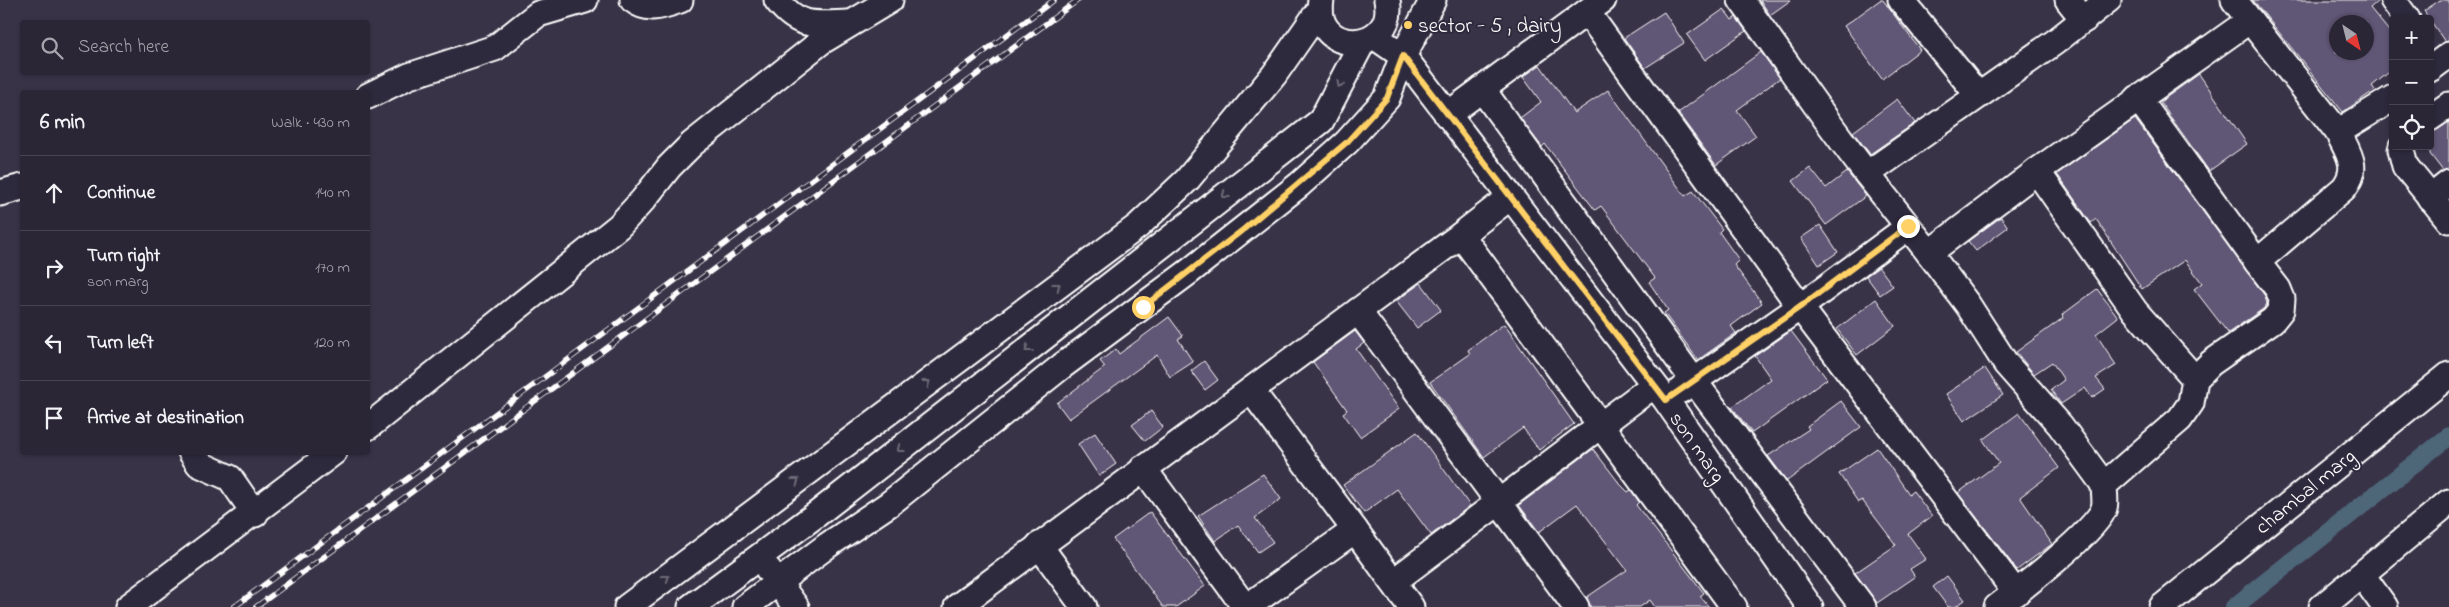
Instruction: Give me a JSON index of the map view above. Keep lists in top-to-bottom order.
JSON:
{
  "streets": {
    "street": ["son marg", "chambal marg"]
  },
  "places": ["sector - 5 , dairy"],
  "north": "bottom right",
  "page": {
    "map_buttons": ["+", "−"],
    "search": "Search here",
    "heading": ["6 min", "Walk · 430 m"],
    "list": [
      ["Continue", "140 m"],
      ["Turn right", "son marg", "170 m"],
      ["Turn left", "120 m"],
      "Arrive at destination"
    ]
  }
}
